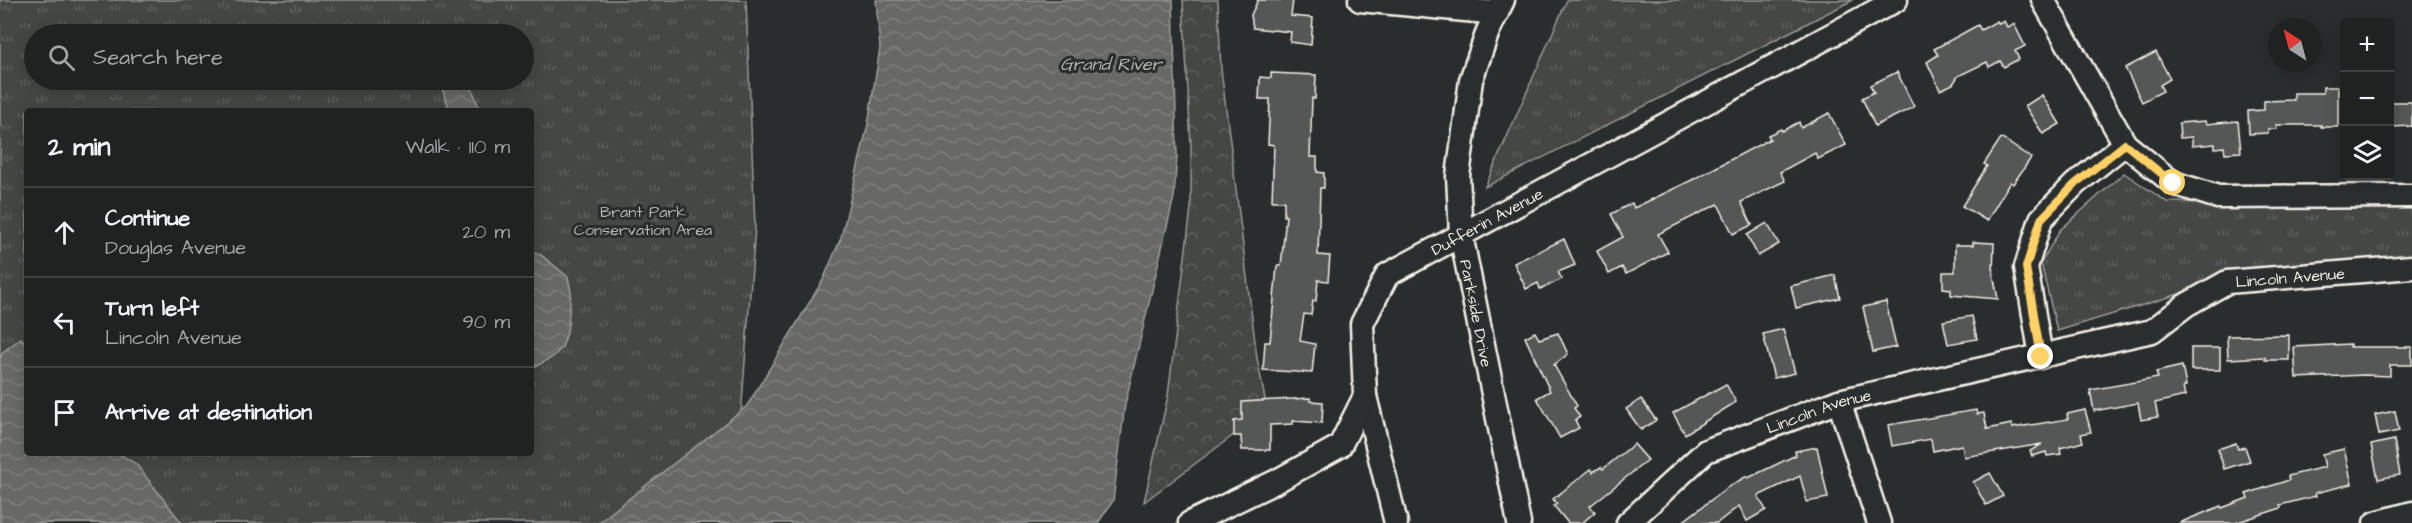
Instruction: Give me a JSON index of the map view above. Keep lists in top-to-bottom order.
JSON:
{
  "streets": {
    "street": ["Dufferin Avenue", "Lincoln Avenue", "Parkside Drive"]
  },
  "crossings": [
    ["Dufferin Avenue", "Parkside Drive"]
  ],
  "water": ["Grand River"],
  "parks": ["Brant Park Conservation Area"],
  "north": "top left",
  "page": {
    "map_buttons": ["+", "−"],
    "search": "Search here",
    "heading": ["2 min", "Walk · 110 m"],
    "list": [
      ["Continue", "Douglas Avenue", "20 m"],
      ["Turn left", "Lincoln Avenue", "90 m"],
      "Arrive at destination"
    ]
  }
}
